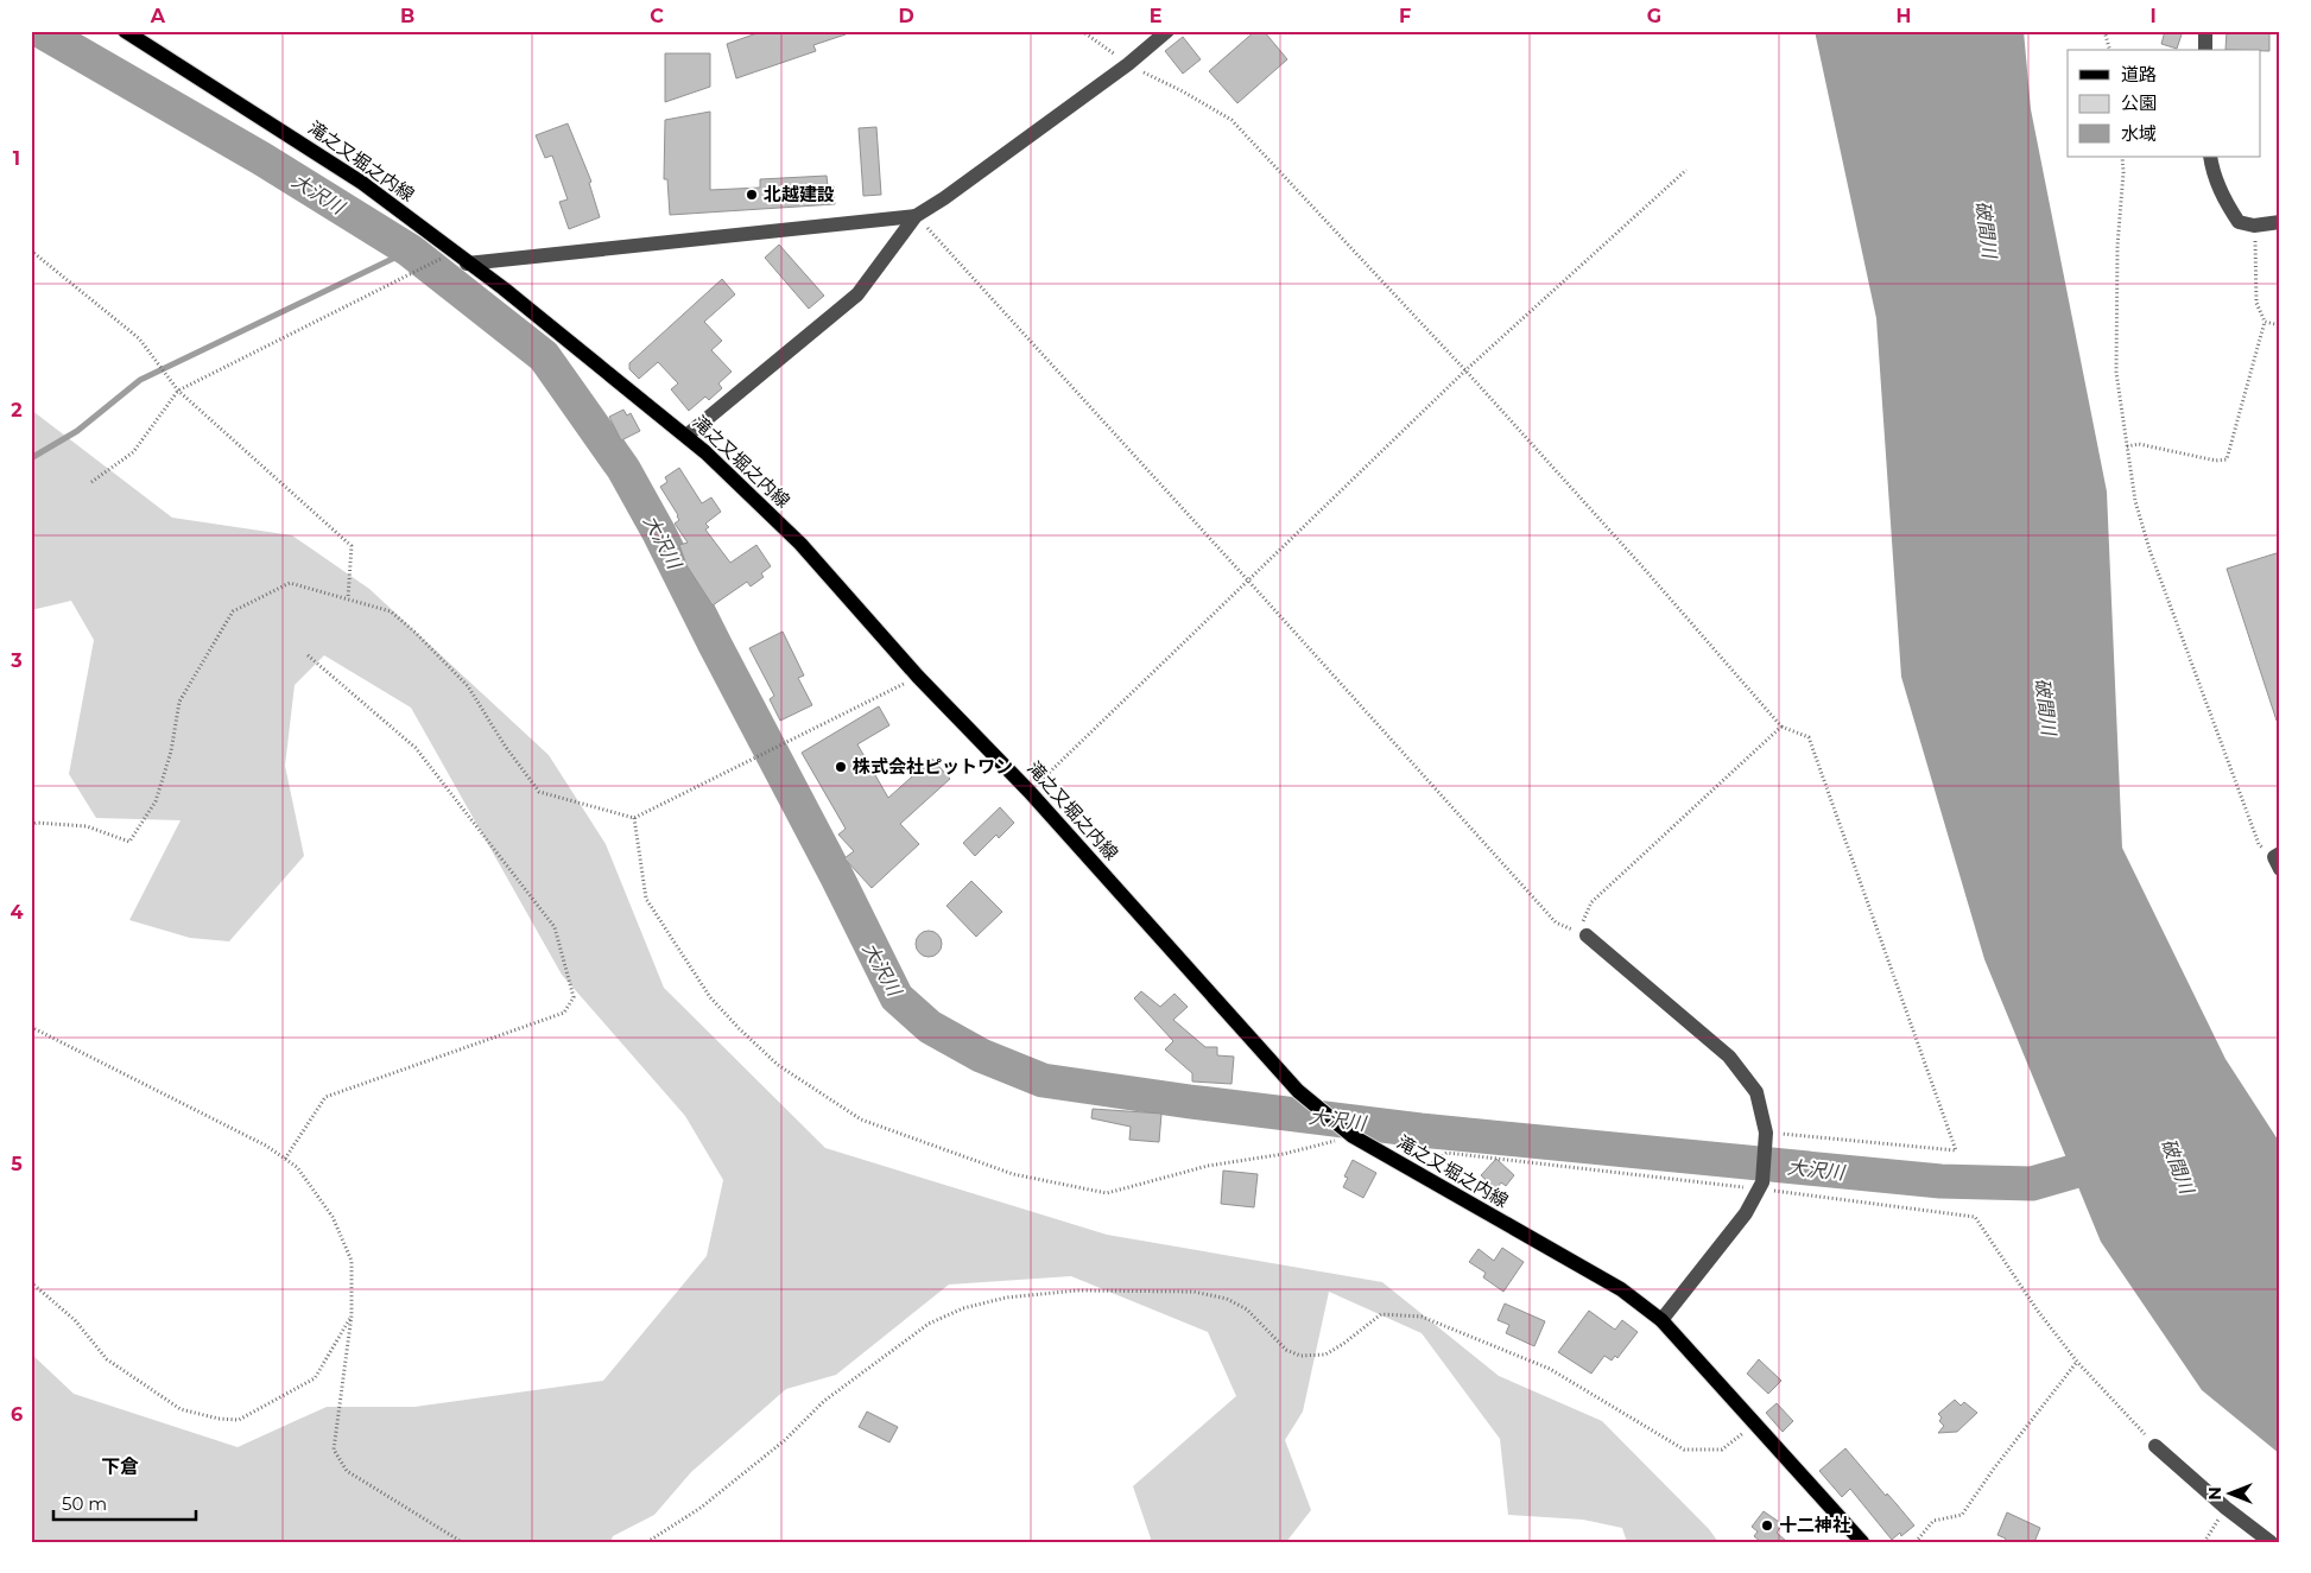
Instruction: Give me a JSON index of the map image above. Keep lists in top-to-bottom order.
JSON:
{
  "streets": {
    "main road": ["滝之又堀之内線"]
  },
  "districts": ["下倉"],
  "water": ["大沢川", "破間川"],
  "places": ["北越建設", "株式会社ピットワン", "十二神社"],
  "legend": ["道路", "公園", "水域"],
  "scale_bar": "50 m",
  "north": "left",
  "grid": {
    "columns": [
      "A",
      "B",
      "C",
      "D",
      "E",
      "F",
      "G",
      "H",
      "I"
    ],
    "rows": [
      "1",
      "2",
      "3",
      "4",
      "5",
      "6"
    ]
  }
}
